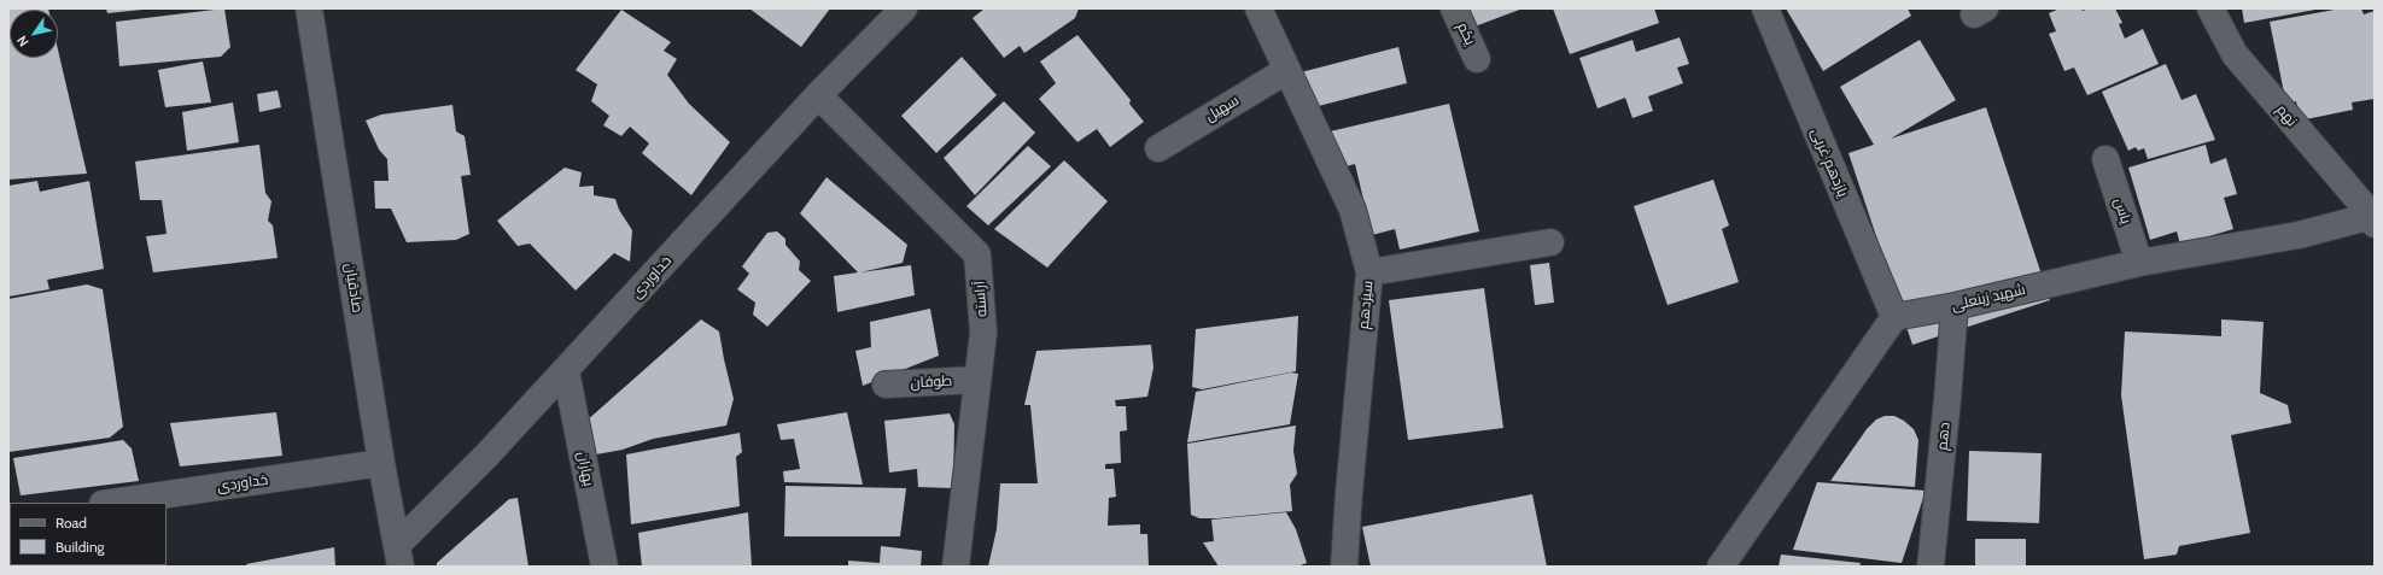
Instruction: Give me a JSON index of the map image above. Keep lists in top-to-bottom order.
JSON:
{
  "streets": {
    "street": [
      "یکم",
      "سهیل",
      "نهم",
      "یازدهم غربی",
      "یاس",
      "خداوردی",
      "صادقیان",
      "شهید زینعلی",
      "آراسته",
      "سیزدهم",
      "طوفان",
      "دهم",
      "بهاران"
    ]
  },
  "crossings": [
    ["سهیل", "سیزدهم"],
    ["نهم", "شهید زینعلی"],
    ["یازدهم غربی", "شهید زینعلی"],
    ["یاس", "شهید زینعلی"],
    ["خداوردی", "صادقیان"],
    ["خداوردی", "آراسته"],
    ["خداوردی", "بهاران"],
    ["شهید زینعلی", "دهم"],
    ["آراسته", "طوفان"]
  ],
  "legend": ["Road", "Building"],
  "north": "bottom left"
}
